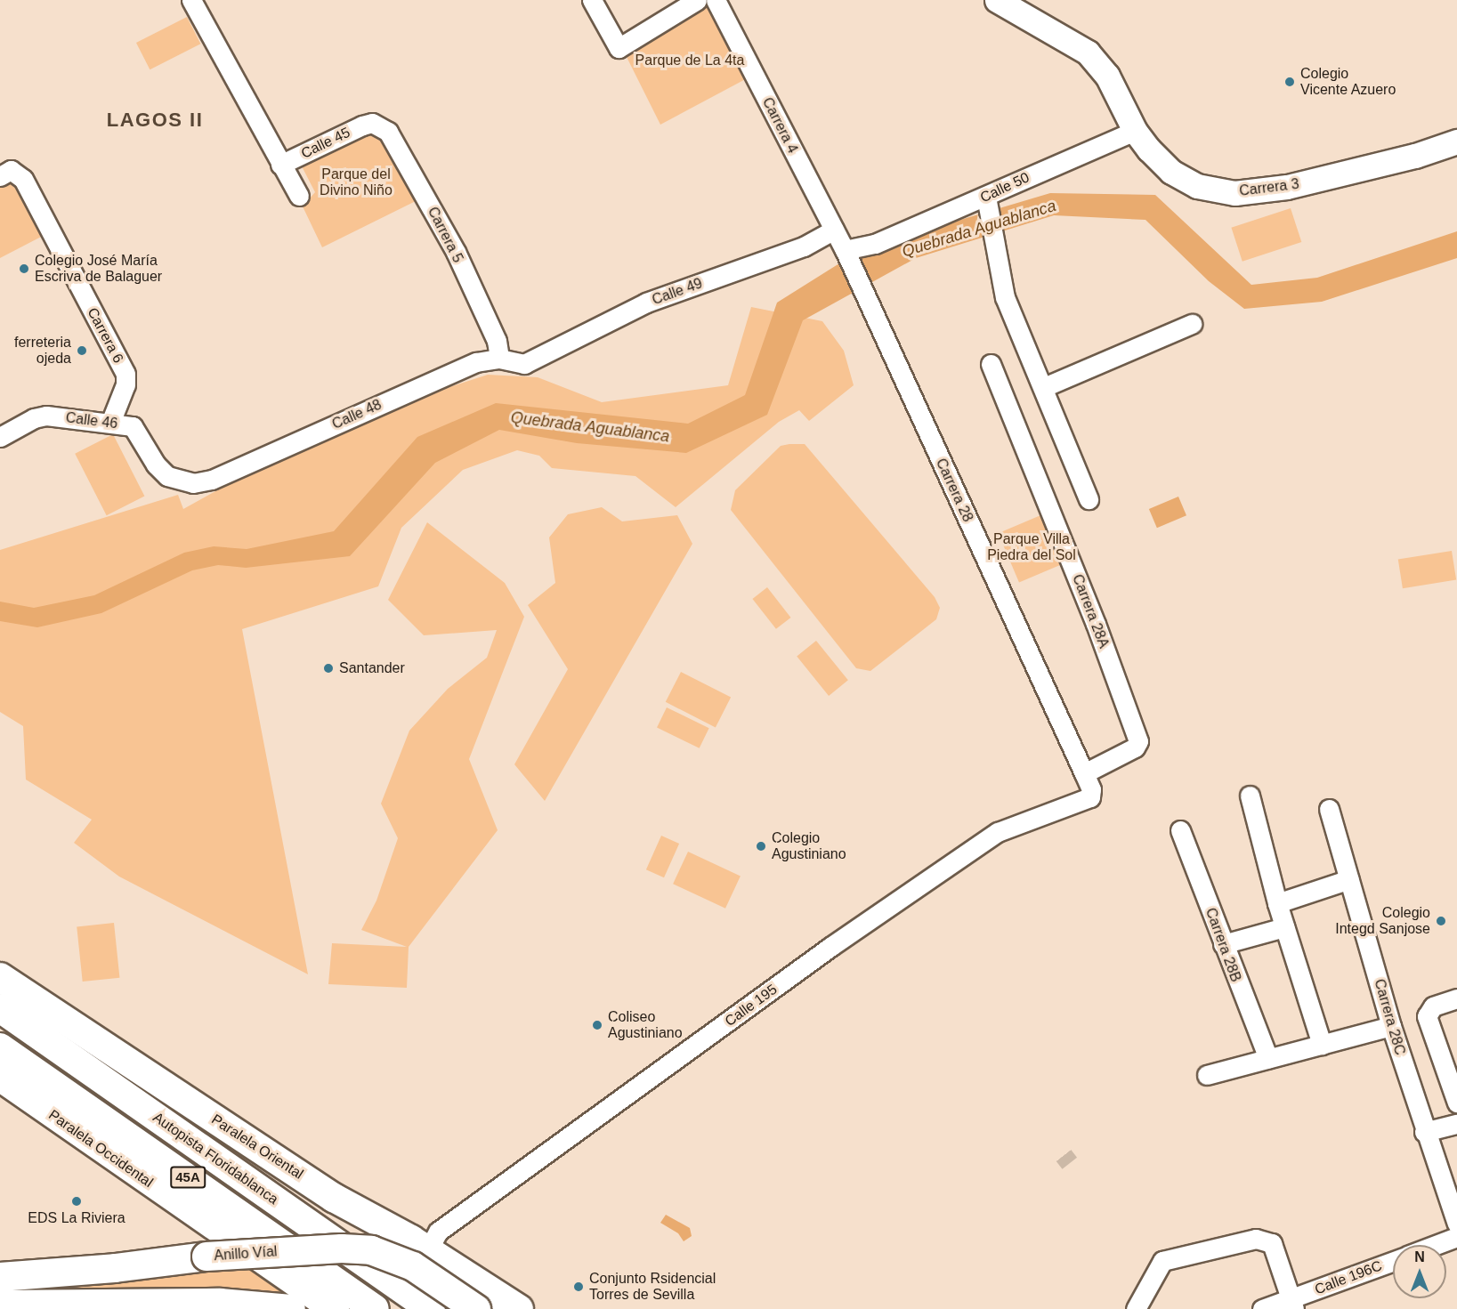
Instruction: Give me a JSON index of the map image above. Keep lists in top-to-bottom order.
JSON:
{
  "streets": {
    "highway": [
      "Paralela Oriental",
      "Paralela Occidental",
      "Autopista Floridablanca",
      "45A",
      "Anillo Víal"
    ],
    "main road": ["Carrera 3"],
    "street": [
      "Carrera 4",
      "Calle 45",
      "Calle 50",
      "Carrera 5",
      "Calle 49",
      "Carrera 6",
      "Calle 48",
      "Calle 46",
      "Carrera 28",
      "Carrera 28A",
      "Carrera 28B",
      "Calle 195",
      "Carrera 28C",
      "Calle 196C"
    ]
  },
  "crossings": [
    ["Carrera 4", "Calle 50"],
    ["Carrera 4", "Calle 49"],
    ["Carrera 4", "Carrera 28"],
    ["Calle 45", "Carrera 5"],
    ["Calle 50", "Carrera 3"],
    ["Calle 50", "Carrera 28"],
    ["Carrera 5", "Calle 48"],
    ["Calle 49", "Calle 48"],
    ["Carrera 6", "Calle 46"],
    ["Calle 48", "Calle 46"],
    ["Carrera 28", "Calle 195"],
    ["Carrera 28A", "Calle 195"],
    ["Calle 195", "Paralela Oriental"]
  ],
  "districts": ["LAGOS II"],
  "water": ["Quebrada Aguablanca"],
  "parks": ["Parque de La 4ta", "Parque del Divino Niño", "Parque Villa Piedra del Sol"],
  "places": [
    "Colegio Vicente Azuero",
    "Colegio José María Escriva de Balaguer",
    "ferreteria ojeda",
    "Santander",
    "Colegio Agustiniano",
    "Colegio Integd Sanjose",
    "Coliseo Agustiniano",
    "EDS La Riviera",
    "Conjunto Rsidencial Torres de Sevilla"
  ],
  "north": "top"
}
